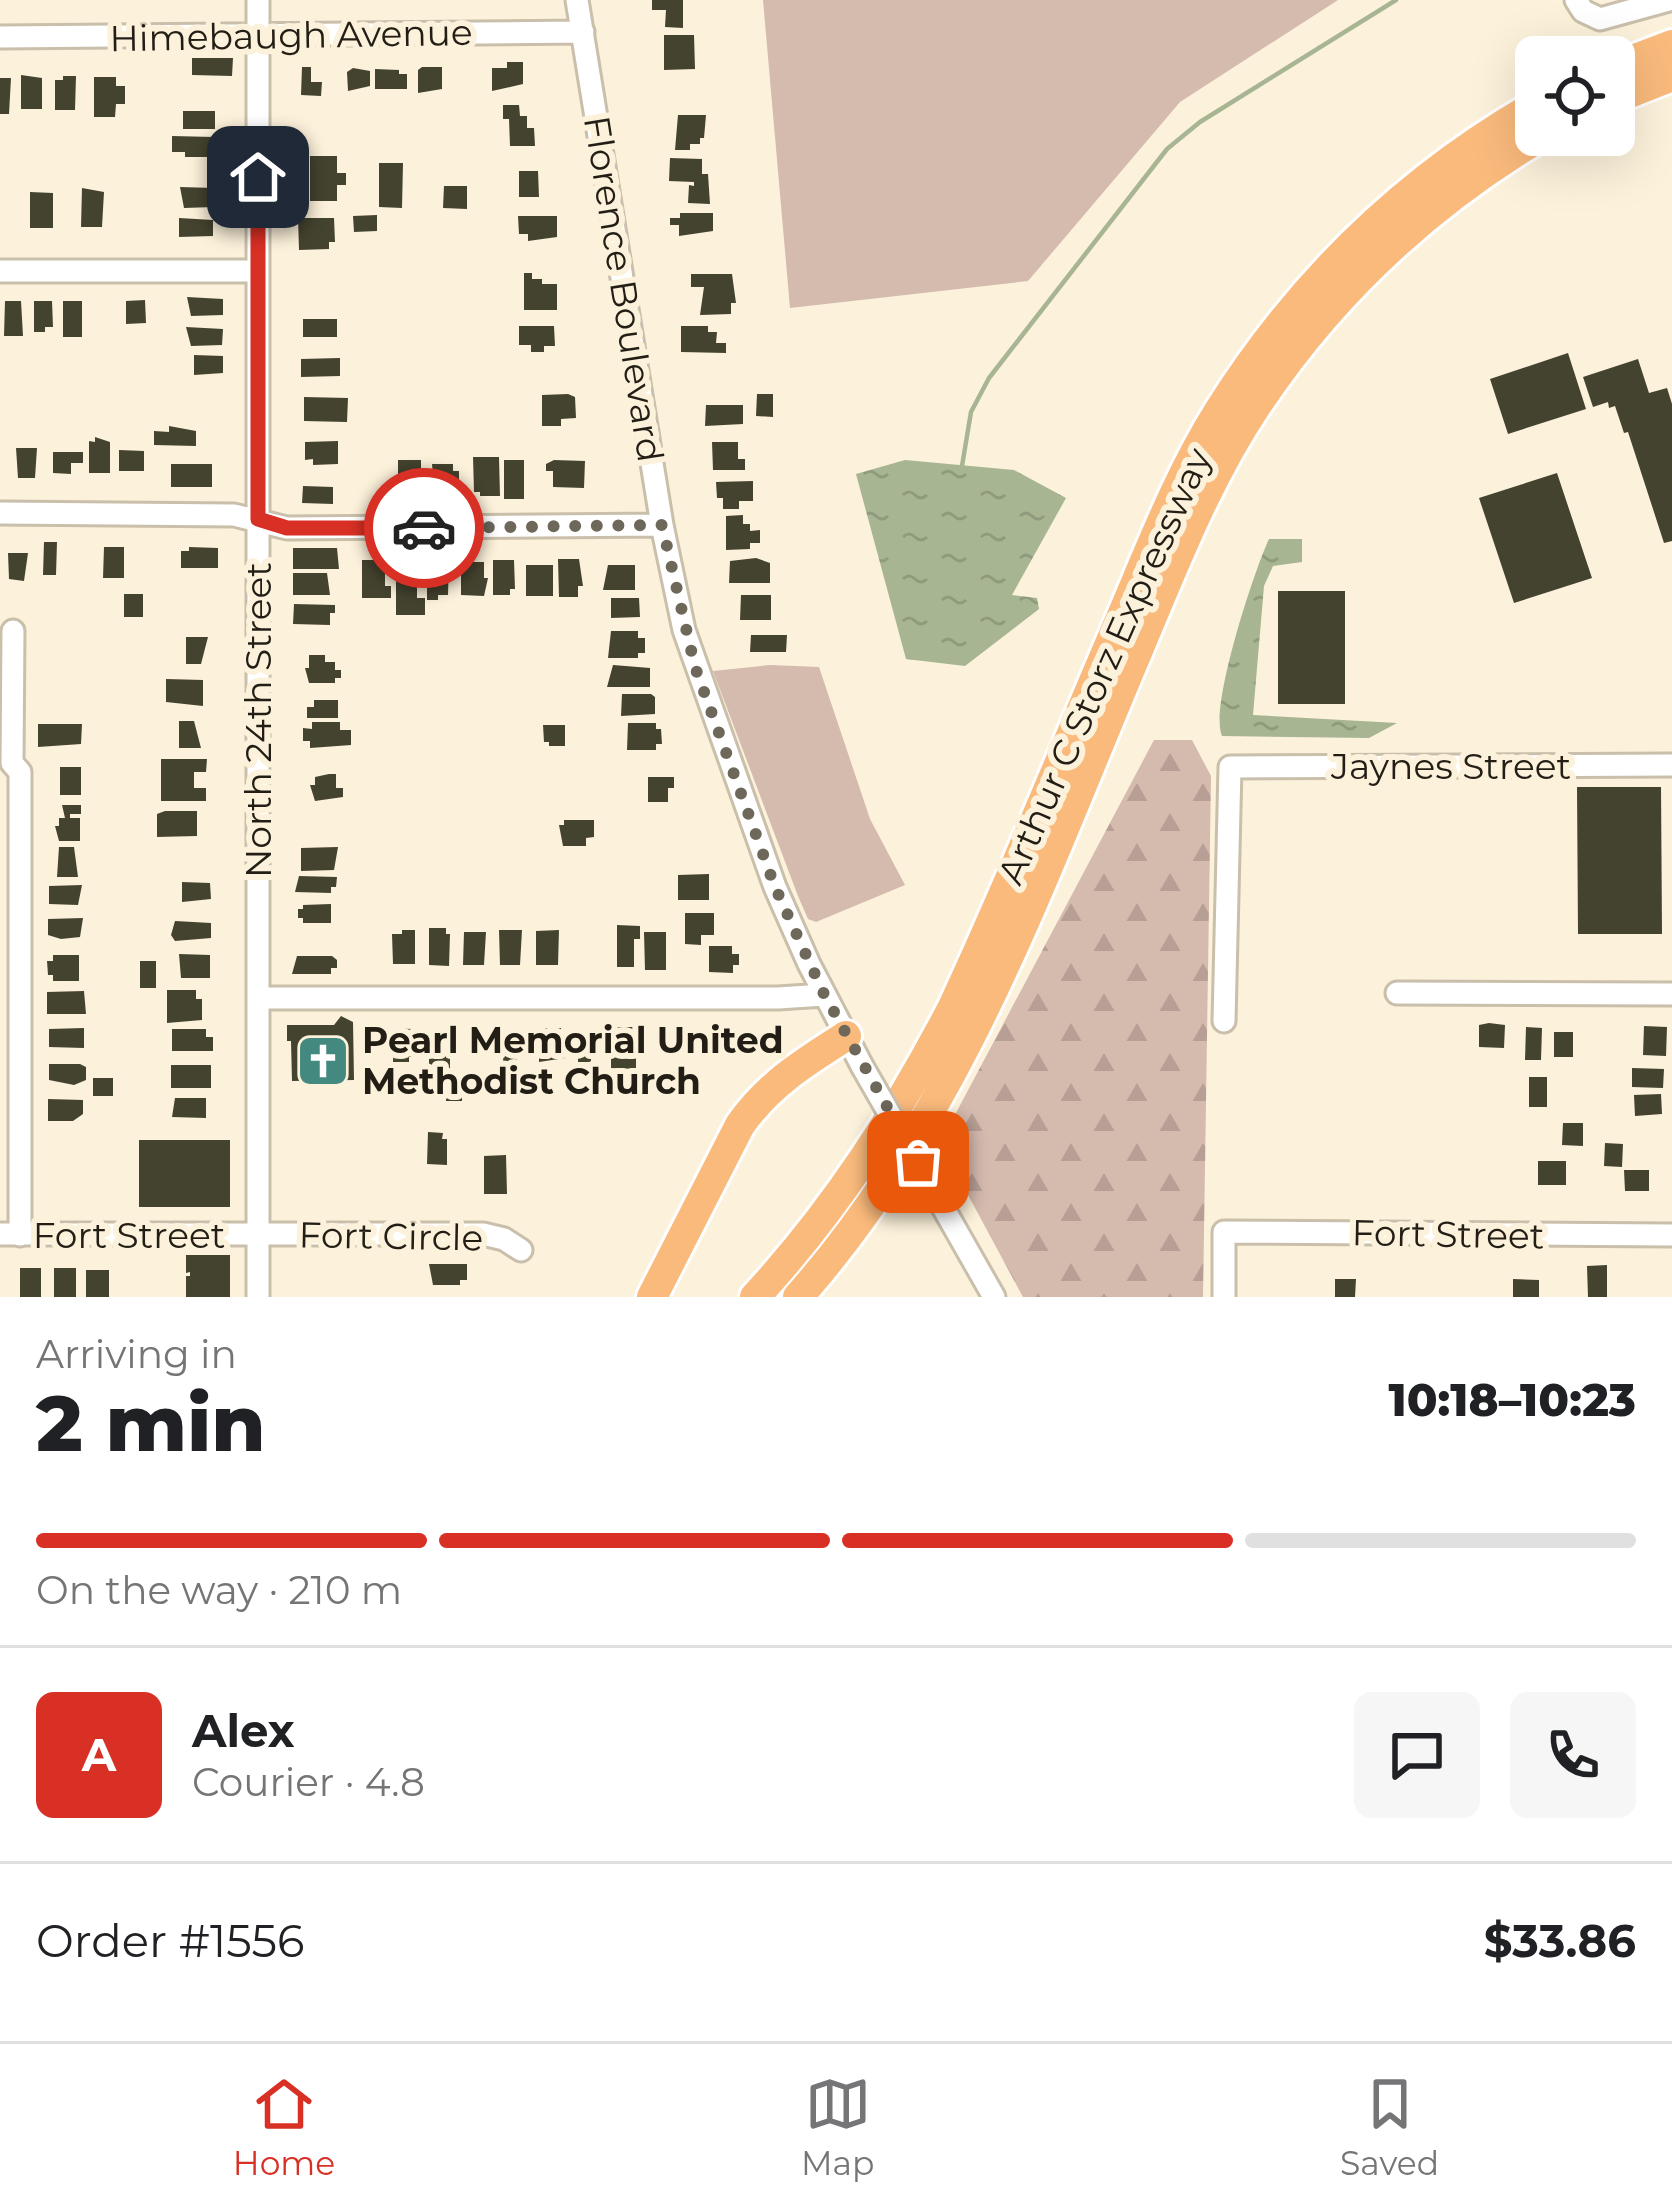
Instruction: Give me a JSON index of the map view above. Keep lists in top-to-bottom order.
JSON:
{
  "streets": {
    "highway": ["Arthur C Storz Expressway"],
    "street": [
      "Himebaugh Avenue",
      "Florence Boulevard",
      "North 24th Street",
      "Jaynes Street",
      "Fort Street",
      "Fort Circle"
    ]
  },
  "crossings": [
    ["Himebaugh Avenue", "Florence Boulevard"],
    ["Himebaugh Avenue", "North 24th Street"],
    ["North 24th Street", "Fort Street"],
    ["North 24th Street", "Fort Circle"],
    ["Fort Street", "Fort Circle"]
  ],
  "places": {
    "church": ["Pearl Memorial United Methodist Church"]
  },
  "page": {
    "heading": ["2 min", "Arriving in", "10:18–10:23"],
    "panel": [
      "Alex",
      "Courier · 4.8",
      "Order #1556",
      "$33.86"
    ],
    "bar": "On the way · 210 m",
    "round": "A",
    "tabs": ["Home", "Map", "Saved"]
  }
}
